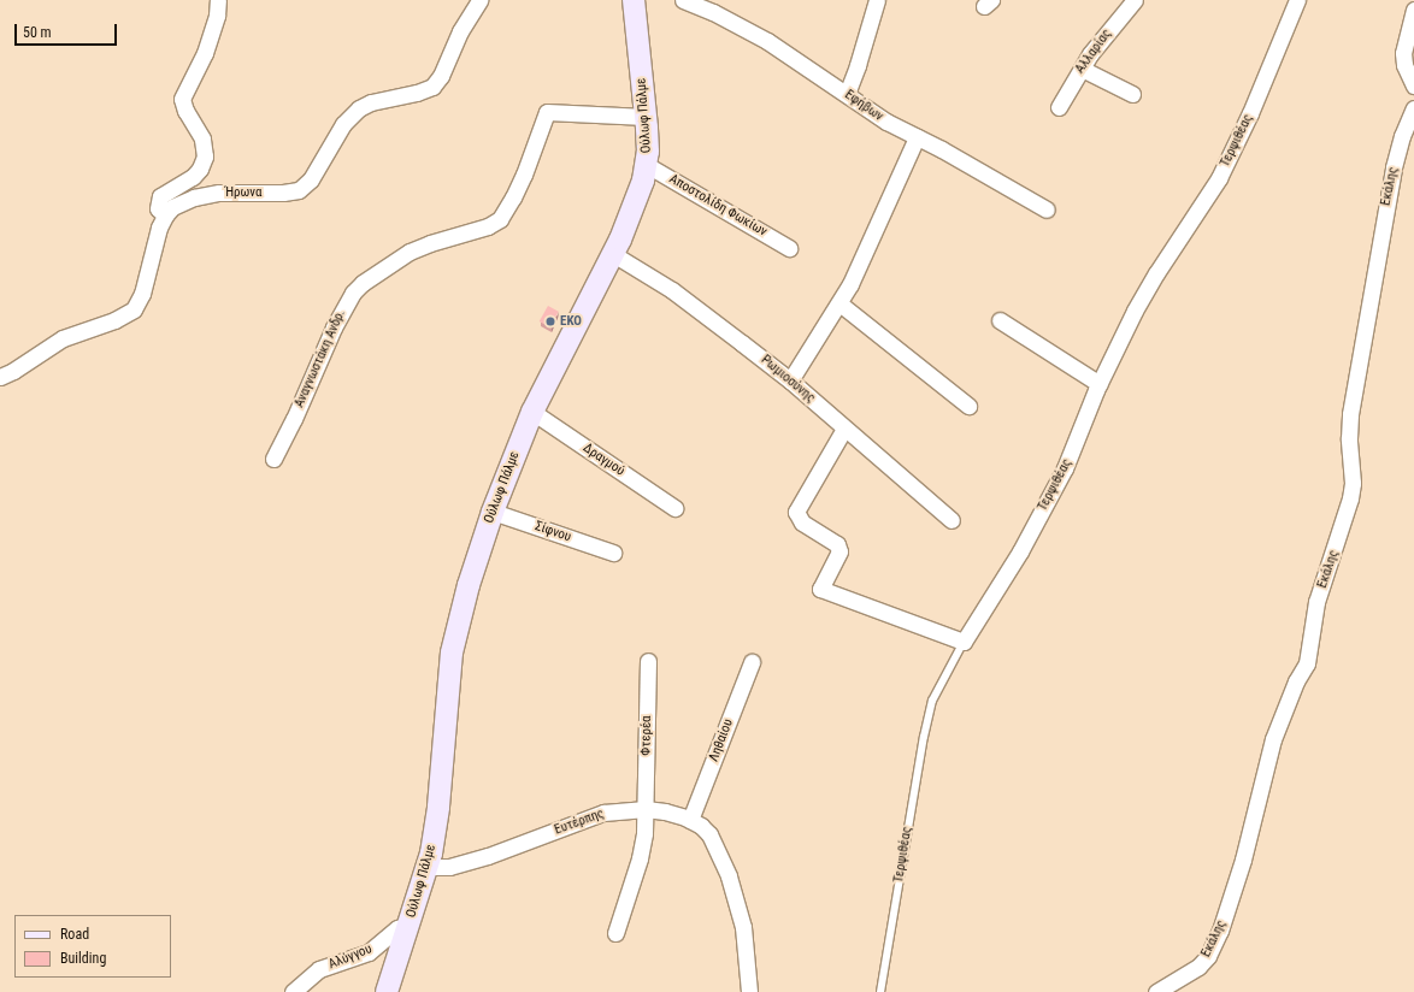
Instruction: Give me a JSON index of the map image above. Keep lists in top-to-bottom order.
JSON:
{
  "streets": {
    "street": [
      "Αλλαρίας",
      "Εφήβων",
      "Ούλωφ Πάλμε",
      "Τερψιθέας",
      "Εκάλης",
      "Ήρωνα",
      "Αποστολίδη Φωκίων",
      "Αναγνωστάκη Ανδρ.",
      "Ρωμιοσύνης",
      "Δραγμού",
      "Σίφνου",
      "Φτερέα",
      "Ληθαίου",
      "Ευτέρπης",
      "Αλύγγου"
    ]
  },
  "crossings": [
    ["Ούλωφ Πάλμε", "Αποστολίδη Φωκίων"],
    ["Ούλωφ Πάλμε", "Αναγνωστάκη Ανδρ."],
    ["Ούλωφ Πάλμε", "Ρωμιοσύνης"],
    ["Ούλωφ Πάλμε", "Δραγμού"],
    ["Ούλωφ Πάλμε", "Σίφνου"],
    ["Ούλωφ Πάλμε", "Ευτέρπης"],
    ["Ούλωφ Πάλμε", "Αλύγγου"],
    ["Φτερέα", "Ευτέρπης"],
    ["Ληθαίου", "Ευτέρπης"]
  ],
  "places": ["EKO"],
  "legend": ["Road", "Building"],
  "scale_bar": "50 m"
}
